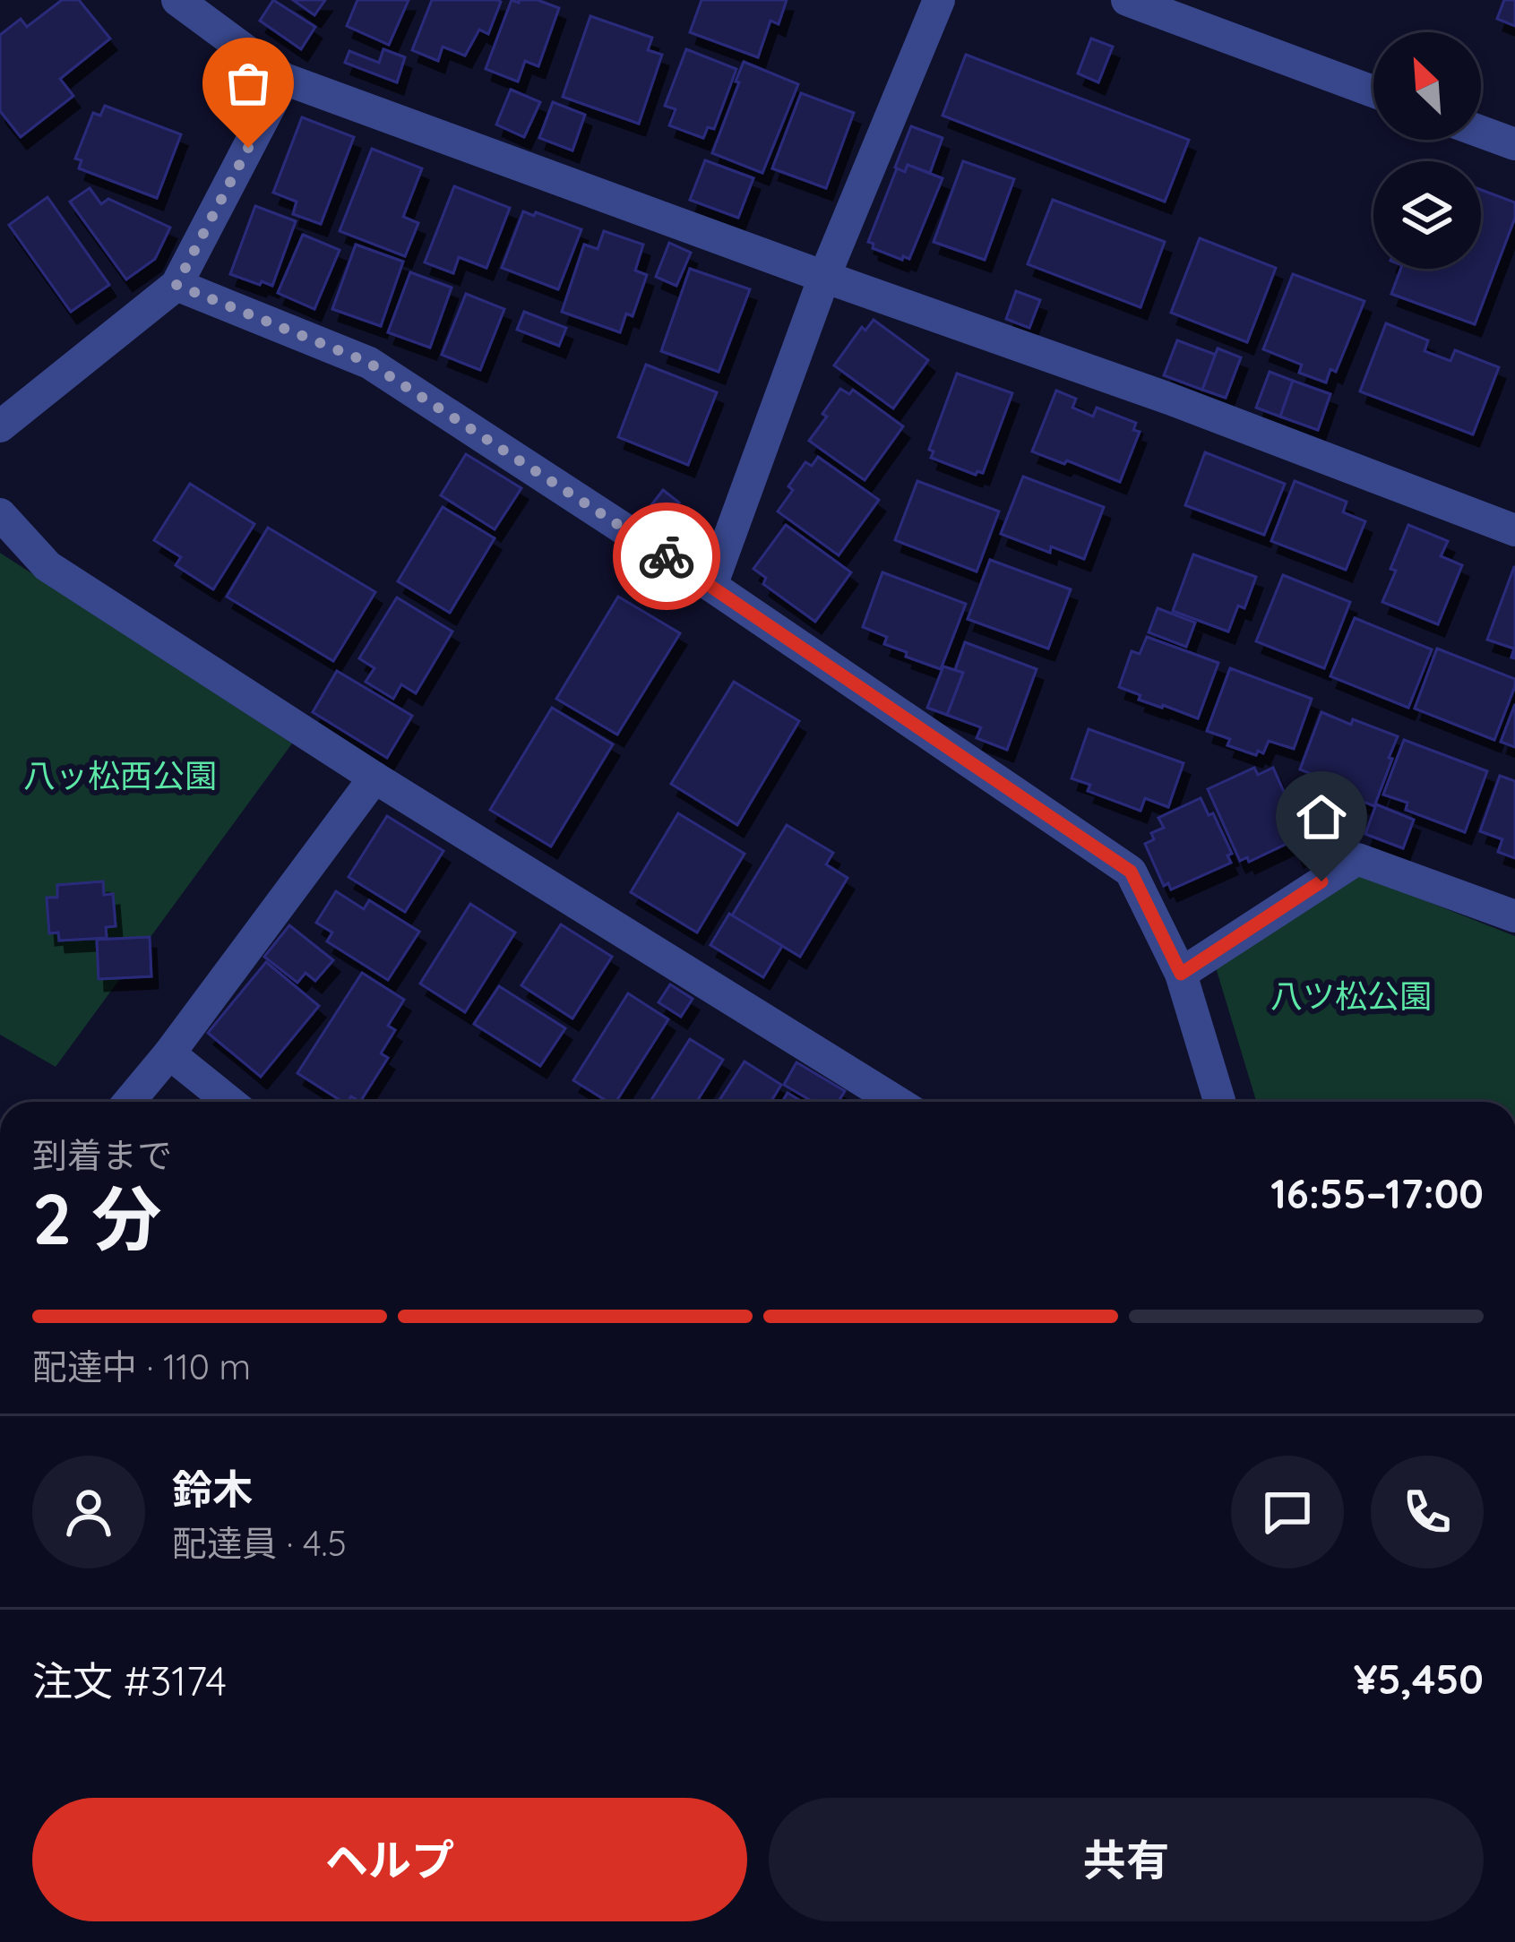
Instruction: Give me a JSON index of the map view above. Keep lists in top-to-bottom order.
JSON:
{
  "parks": ["八ッ松西公園", "八ツ松公園"],
  "north": "top left",
  "page": {
    "heading": ["2 分", "到着まで", "16:55–17:00"],
    "panel": [
      "鈴木",
      "配達員 · 4.5",
      "注文 #3174",
      "¥5,450"
    ],
    "bar": "配達中 · 110 m",
    "buttons": ["ヘルプ", "共有"]
  }
}
